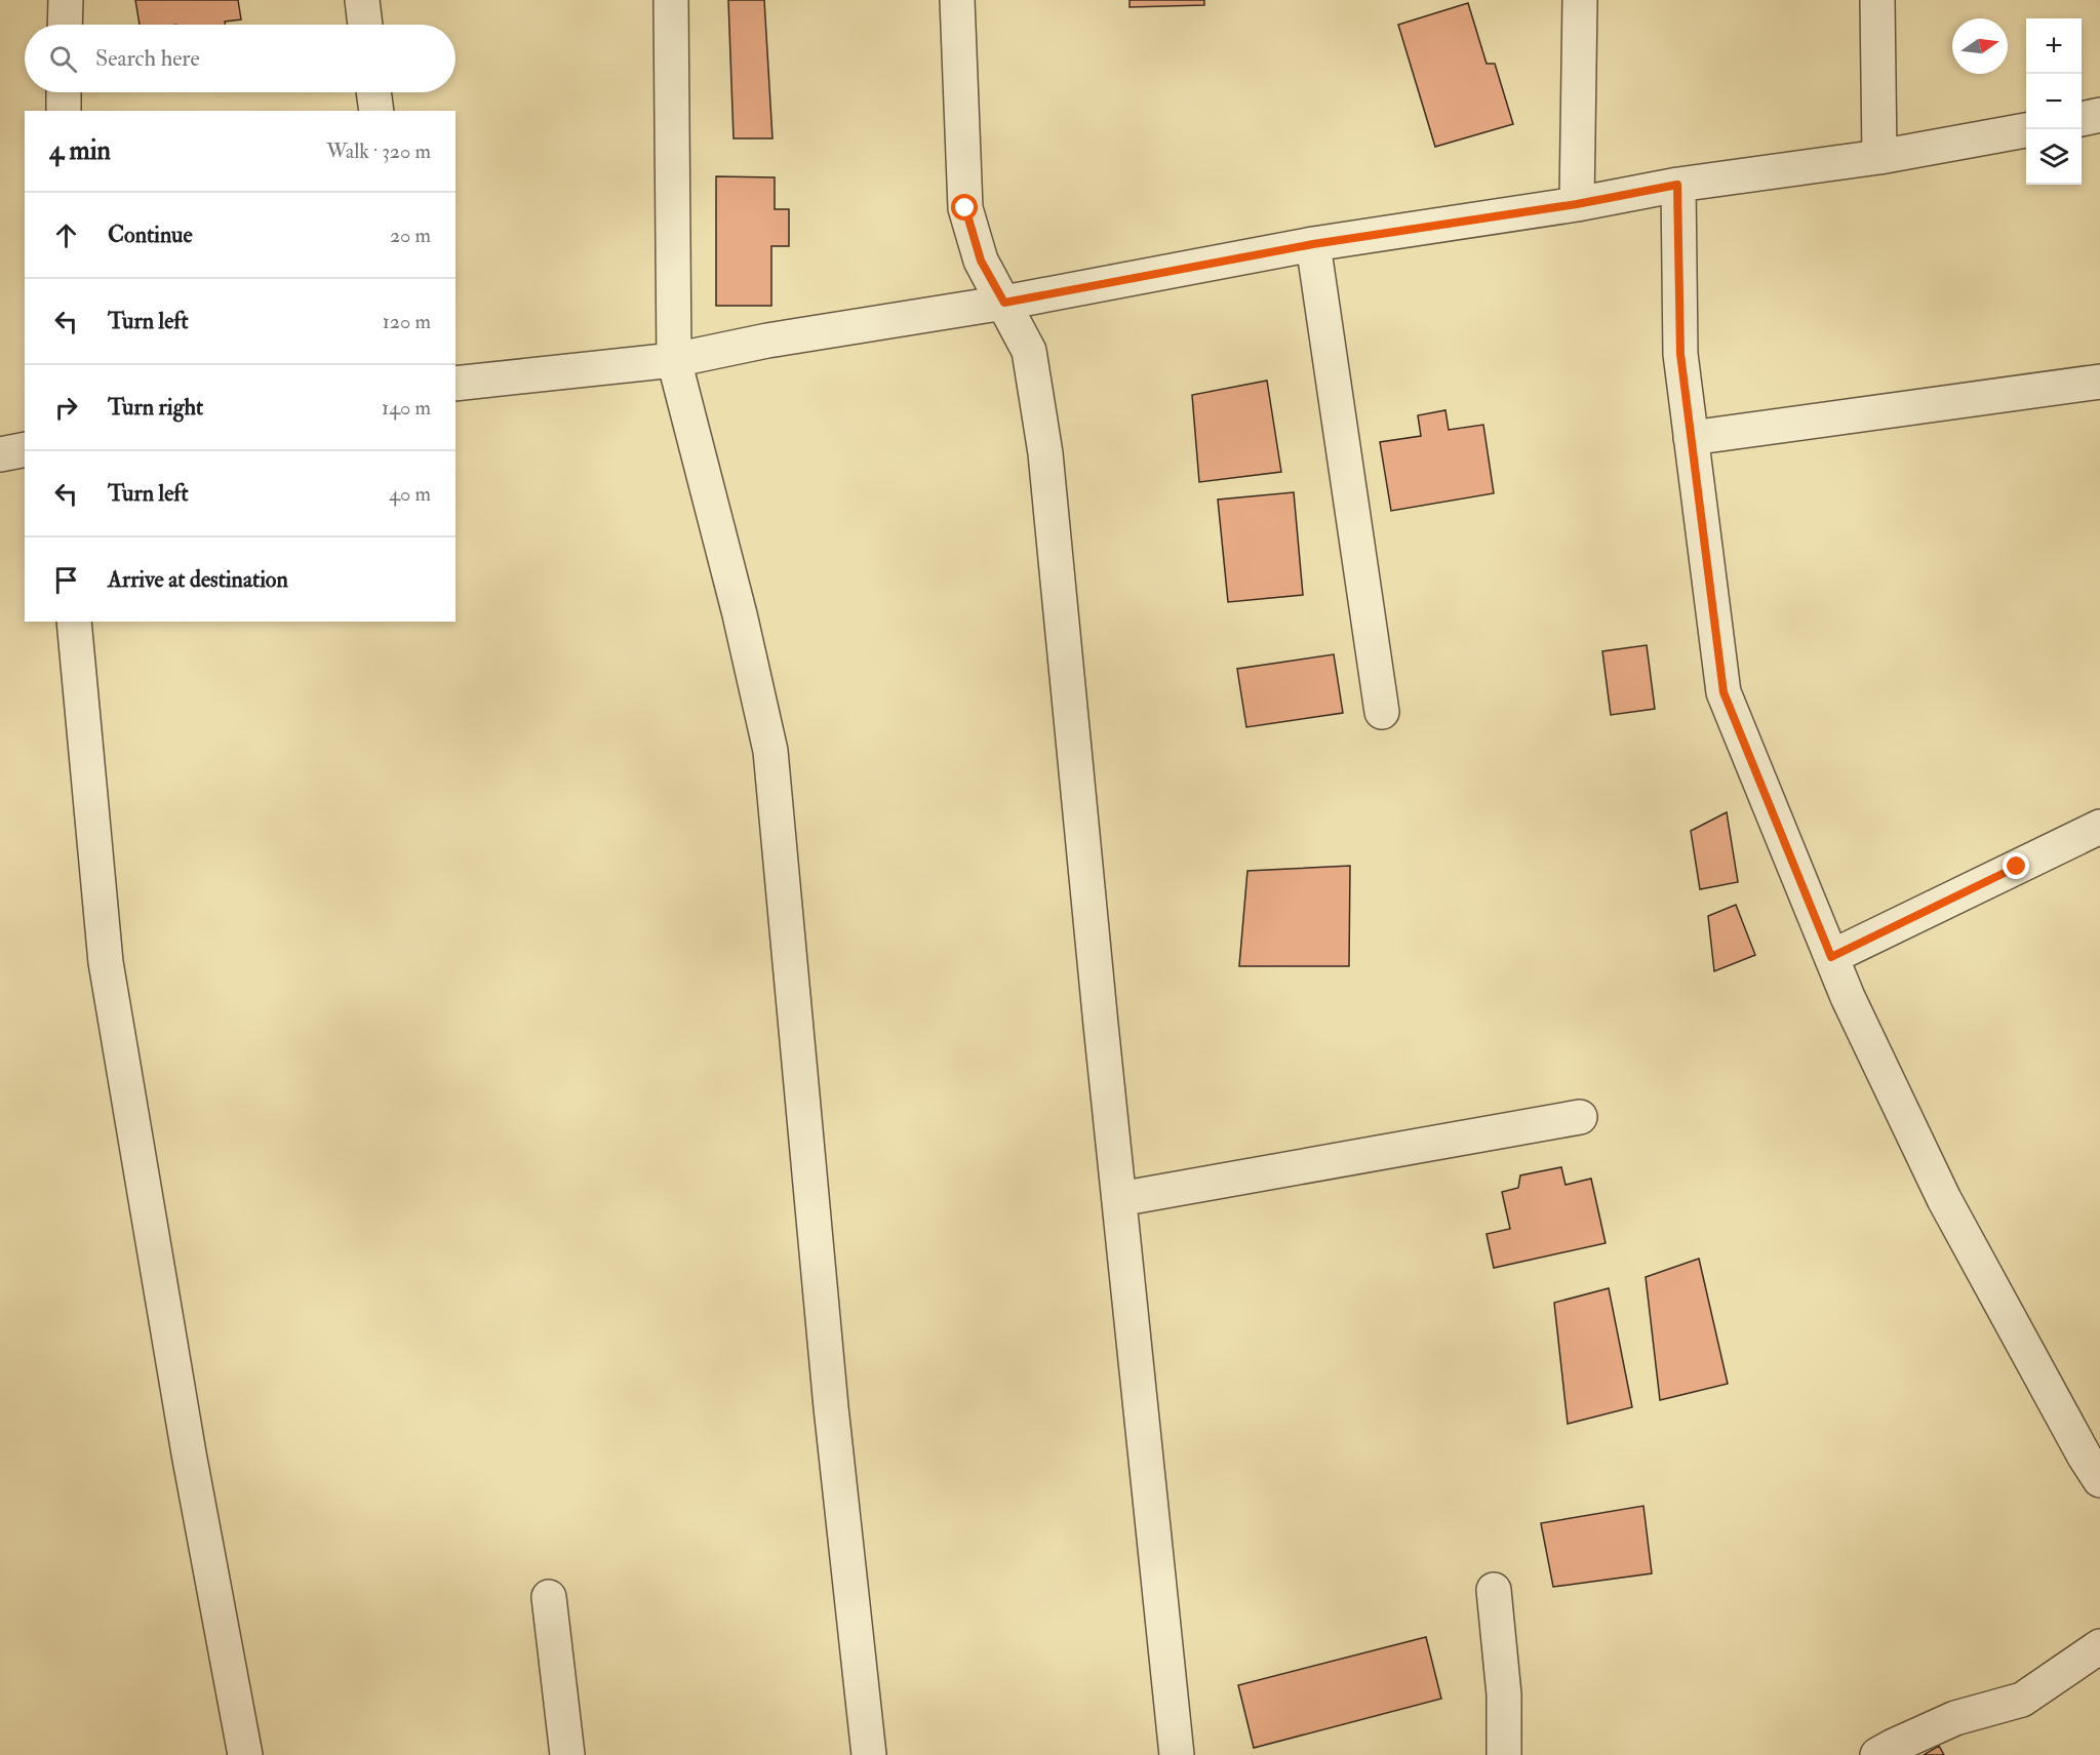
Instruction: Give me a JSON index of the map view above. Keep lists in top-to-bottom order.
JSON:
{
  "north": "right",
  "page": {
    "map_buttons": ["+", "−"],
    "search": "Search here",
    "heading": ["4 min", "Walk · 320 m"],
    "list": [
      ["Continue", "20 m"],
      ["Turn left", "120 m"],
      ["Turn right", "140 m"],
      ["Turn left", "40 m"],
      "Arrive at destination"
    ]
  }
}
